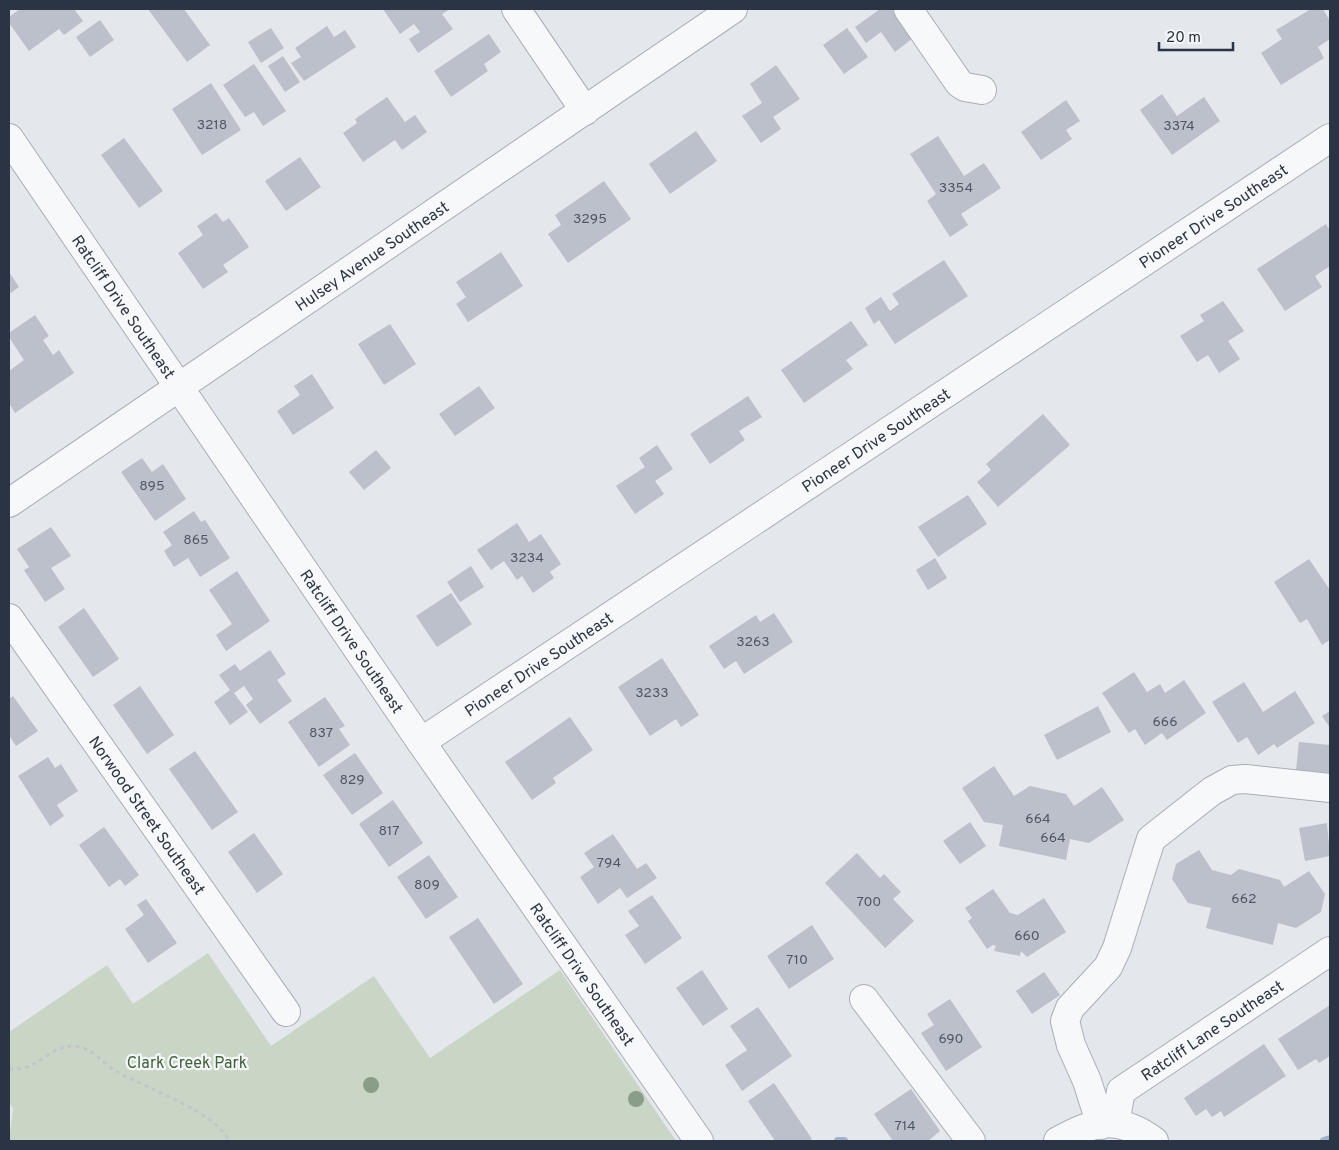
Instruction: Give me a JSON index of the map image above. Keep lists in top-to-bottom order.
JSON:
{
  "streets": {
    "street": [
      "Pioneer Drive Southeast",
      "Hulsey Avenue Southeast",
      "Ratcliff Drive Southeast",
      "Norwood Street Southeast",
      "Ratcliff Lane Southeast"
    ]
  },
  "crossings": [
    ["Pioneer Drive Southeast", "Ratcliff Drive Southeast"],
    ["Hulsey Avenue Southeast", "Ratcliff Drive Southeast"]
  ],
  "parks": ["Clark Creek Park"],
  "house_numbers": [
    "3218",
    "3374",
    "3354",
    "3295",
    "895",
    "865",
    "3234",
    "3263",
    "3233",
    "666",
    "837",
    "829",
    "664",
    "817",
    "664",
    "794",
    "809",
    "662",
    "700",
    "660",
    "710",
    "690",
    "714"
  ],
  "scale_bar": "20 m"
}
